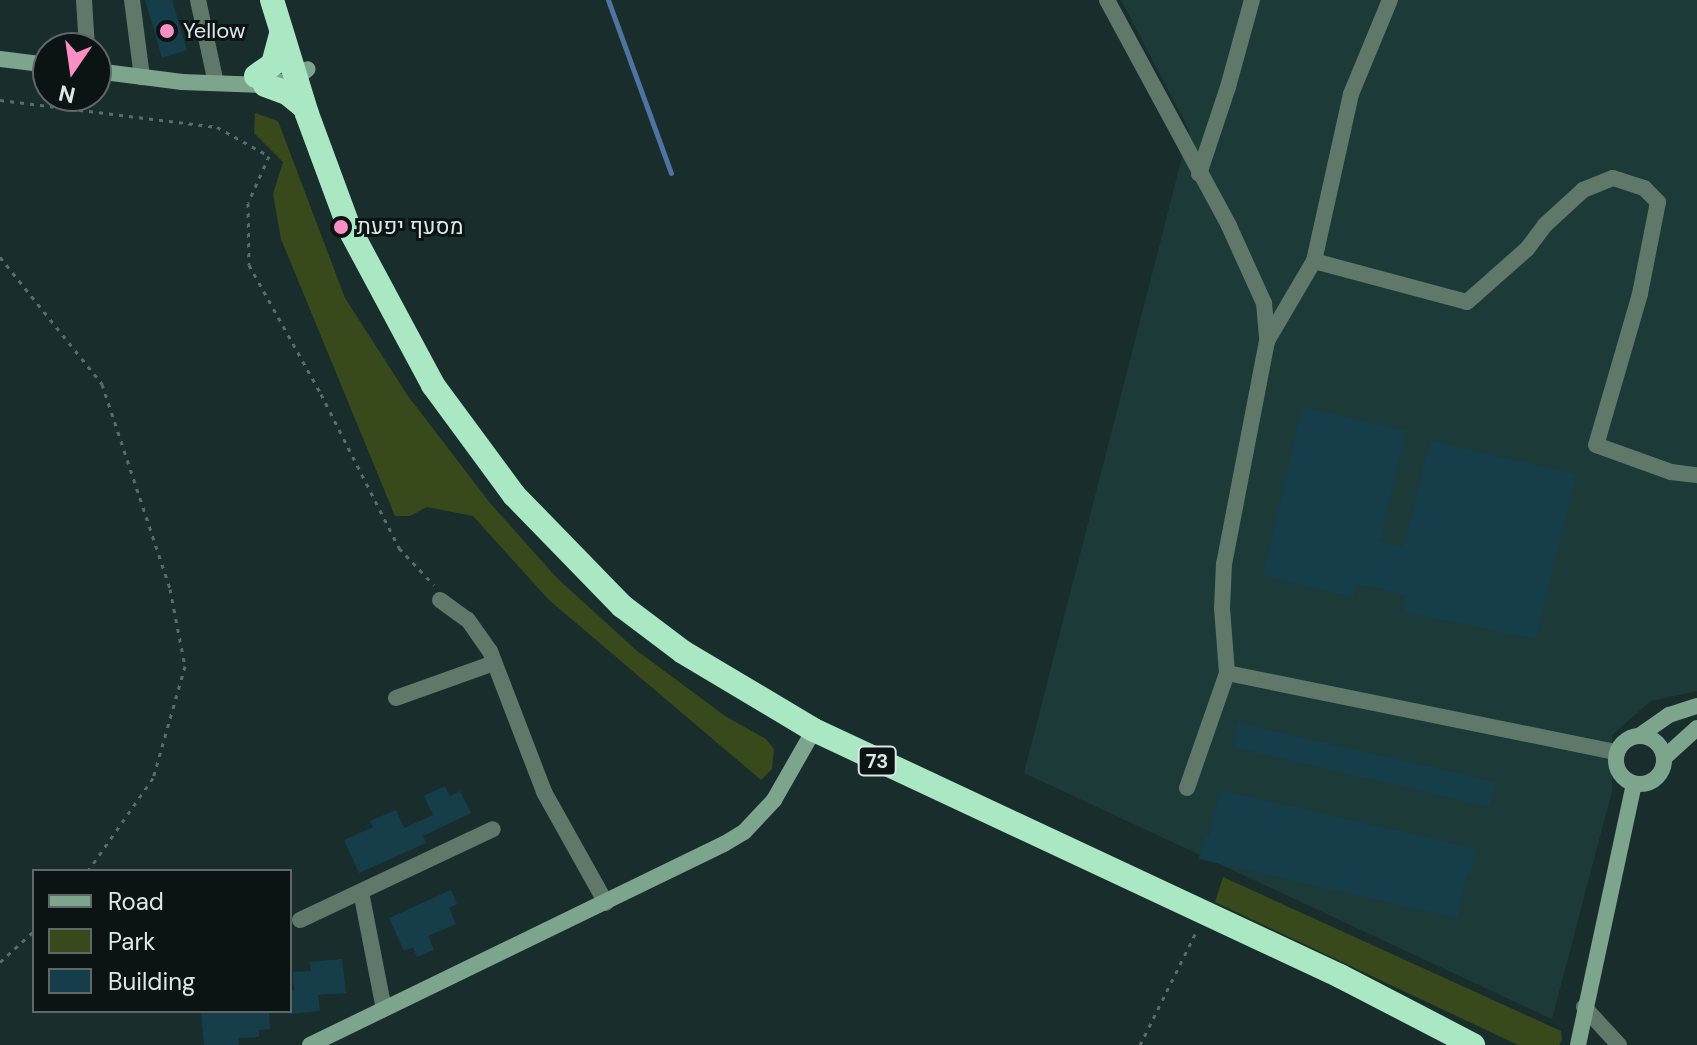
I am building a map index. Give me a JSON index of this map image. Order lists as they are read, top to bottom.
{
  "streets": {
    "highway": ["73"]
  },
  "places": ["Yellow", "מסעף יפעת"],
  "legend": ["Road", "Park", "Building"],
  "north": "bottom"
}
